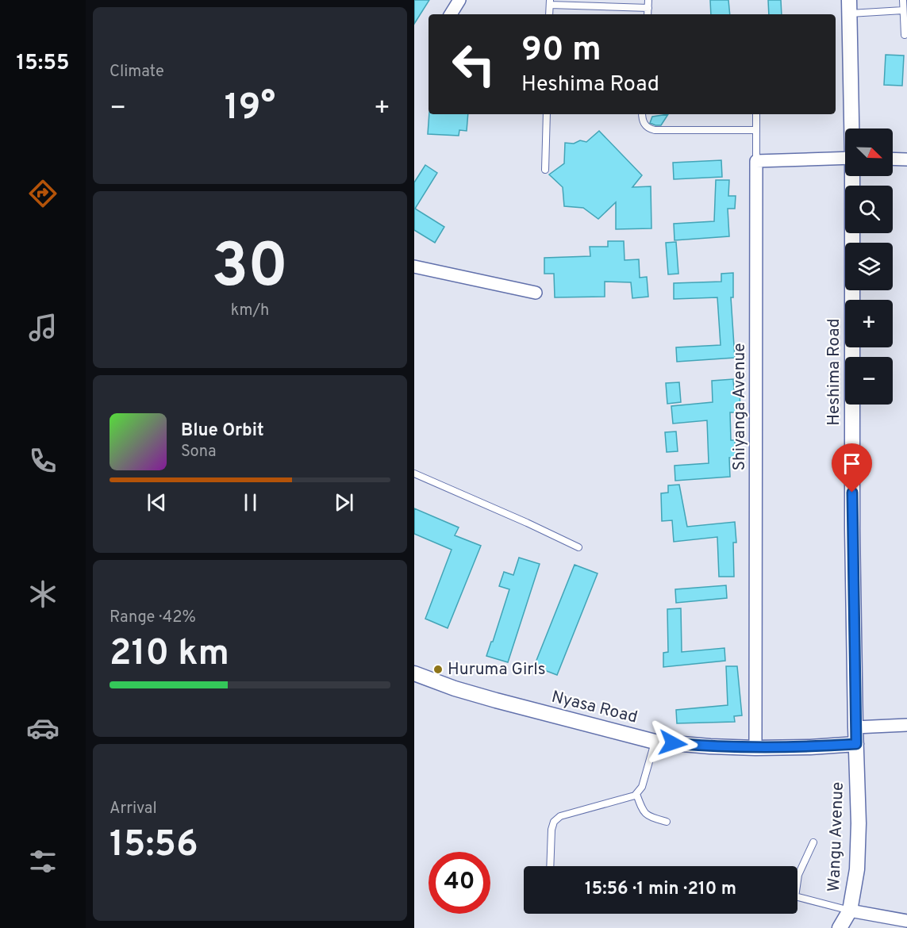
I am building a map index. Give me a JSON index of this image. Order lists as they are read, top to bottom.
{
  "streets": {
    "street": [
      "Heshima Road",
      "Shiyanga Avenue",
      "Nyasa Road",
      "Wangu Avenue"
    ]
  },
  "crossings": [
    ["Heshima Road", "Nyasa Road"],
    ["Heshima Road", "Wangu Avenue"],
    ["Shiyanga Avenue", "Nyasa Road"],
    ["Nyasa Road", "Wangu Avenue"]
  ],
  "places": ["Huruma Girls"],
  "north": "bottom right",
  "page": {
    "tabs": "15:55",
    "tile": [
      "Climate",
      ["30", "km/h"],
      ["Range · 42%", "210 km"],
      ["Arrival", "15:56"]
    ],
    "turn": ["90 m", "Heshima Road"],
    "heat": ["−", "19°", "+"],
    "map_buttons": ["+", "−"],
    "song": ["Blue Orbit", "Sona"],
    "limit": "40",
    "trip": "15:56 · 1 min · 210 m"
  }
}
